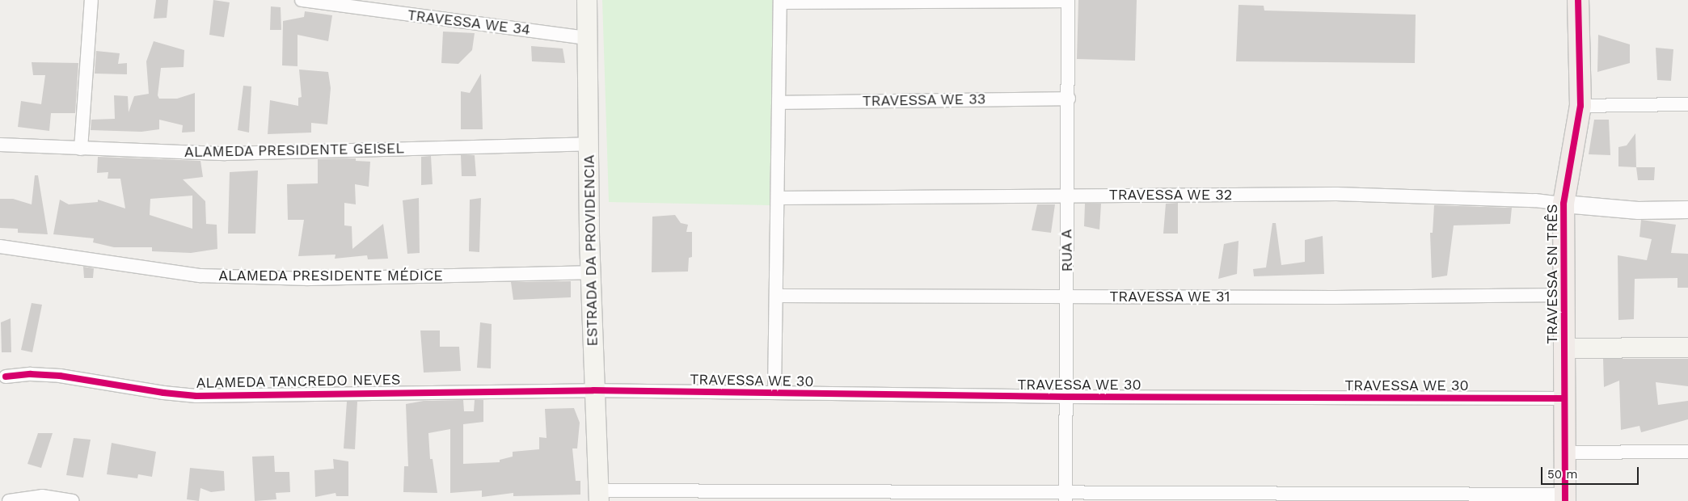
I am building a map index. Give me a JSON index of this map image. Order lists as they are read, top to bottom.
{
  "streets": {
    "main road": ["ESTRADA DA PROVIDENCIA", "TRAVESSA SN TRÊS"],
    "street": [
      "TRAVESSA WE 34",
      "TRAVESSA WE 33",
      "ALAMEDA PRESIDENTE GEISEL",
      "TRAVESSA WE 32",
      "RUA A",
      "ALAMEDA PRESIDENTE MÉDICE",
      "TRAVESSA WE 31",
      "TRAVESSA WE 30",
      "ALAMEDA TANCREDO NEVES"
    ]
  },
  "crossings": [
    ["TRAVESSA WE 34", "ESTRADA DA PROVIDENCIA"],
    ["TRAVESSA WE 33", "RUA A"],
    ["ALAMEDA PRESIDENTE GEISEL", "ESTRADA DA PROVIDENCIA"],
    ["TRAVESSA WE 32", "RUA A"],
    ["TRAVESSA WE 32", "TRAVESSA SN TRÊS"],
    ["ESTRADA DA PROVIDENCIA", "ALAMEDA PRESIDENTE MÉDICE"],
    ["ESTRADA DA PROVIDENCIA", "TRAVESSA WE 30"],
    ["ESTRADA DA PROVIDENCIA", "ALAMEDA TANCREDO NEVES"],
    ["RUA A", "TRAVESSA WE 31"],
    ["RUA A", "TRAVESSA WE 30"],
    ["TRAVESSA SN TRÊS", "TRAVESSA WE 31"],
    ["TRAVESSA SN TRÊS", "TRAVESSA WE 30"],
    ["TRAVESSA WE 30", "ALAMEDA TANCREDO NEVES"]
  ],
  "scale_bar": "50 m"
}
